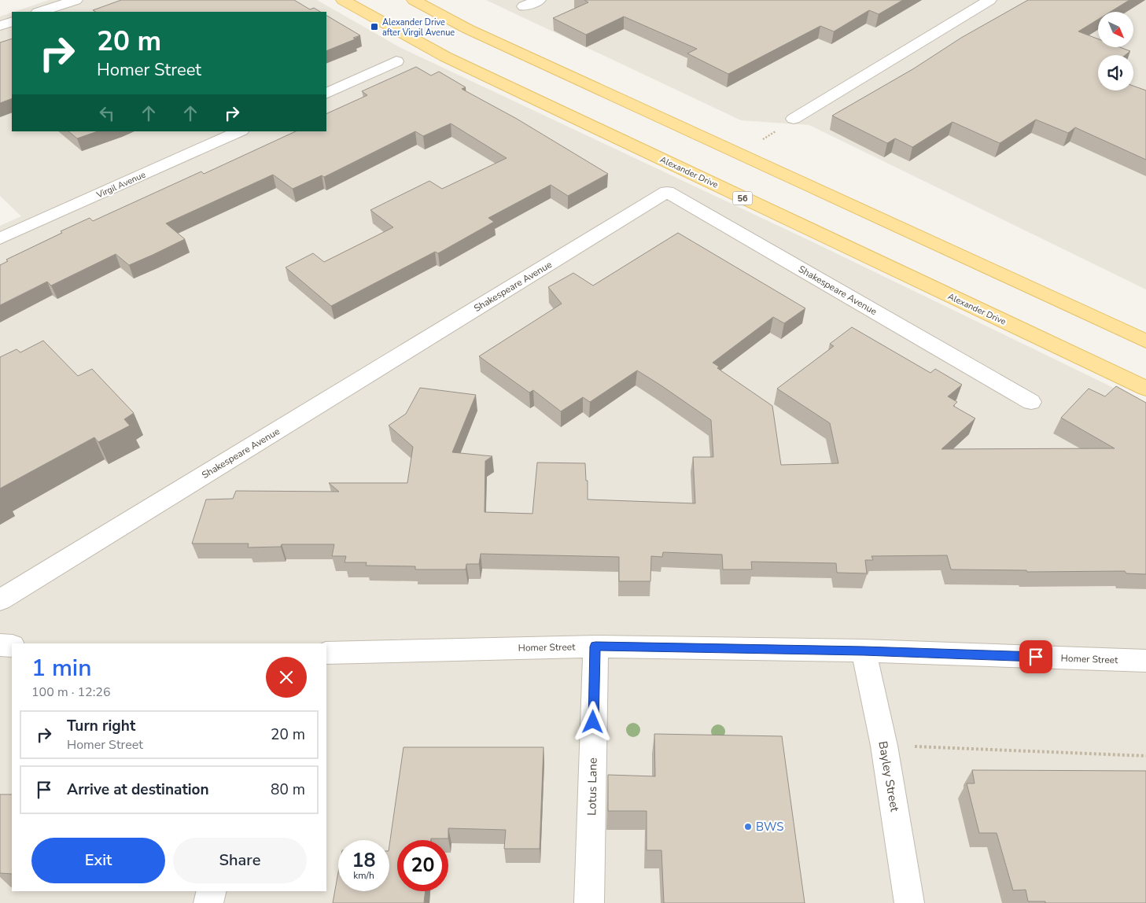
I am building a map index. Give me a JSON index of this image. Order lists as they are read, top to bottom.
{
  "streets": {
    "main road": ["Alexander Drive", "56"],
    "street": [
      "Virgil Avenue",
      "Shakespeare Avenue",
      "Homer Street",
      "Bayley Street",
      "Lotus Lane"
    ]
  },
  "crossings": [
    ["Homer Street", "Bayley Street"],
    ["Homer Street", "Lotus Lane"]
  ],
  "places": {
    "transit": ["Alexander Drive after Virgil Avenue"],
    "other": ["BWS"]
  },
  "north": "bottom right",
  "page": {
    "turn": ["20 m", "Homer Street"],
    "heading": ["1 min", "100 m · 12:26"],
    "list": [
      {
        "name": "Turn right",
        "note": "Homer Street",
        "value": "20 m"
      },
      {
        "name": "Arrive at destination",
        "value": "80 m"
      }
    ],
    "buttons": ["Exit", "Share"],
    "speed": "18 km/h",
    "limit": "20"
  }
}
